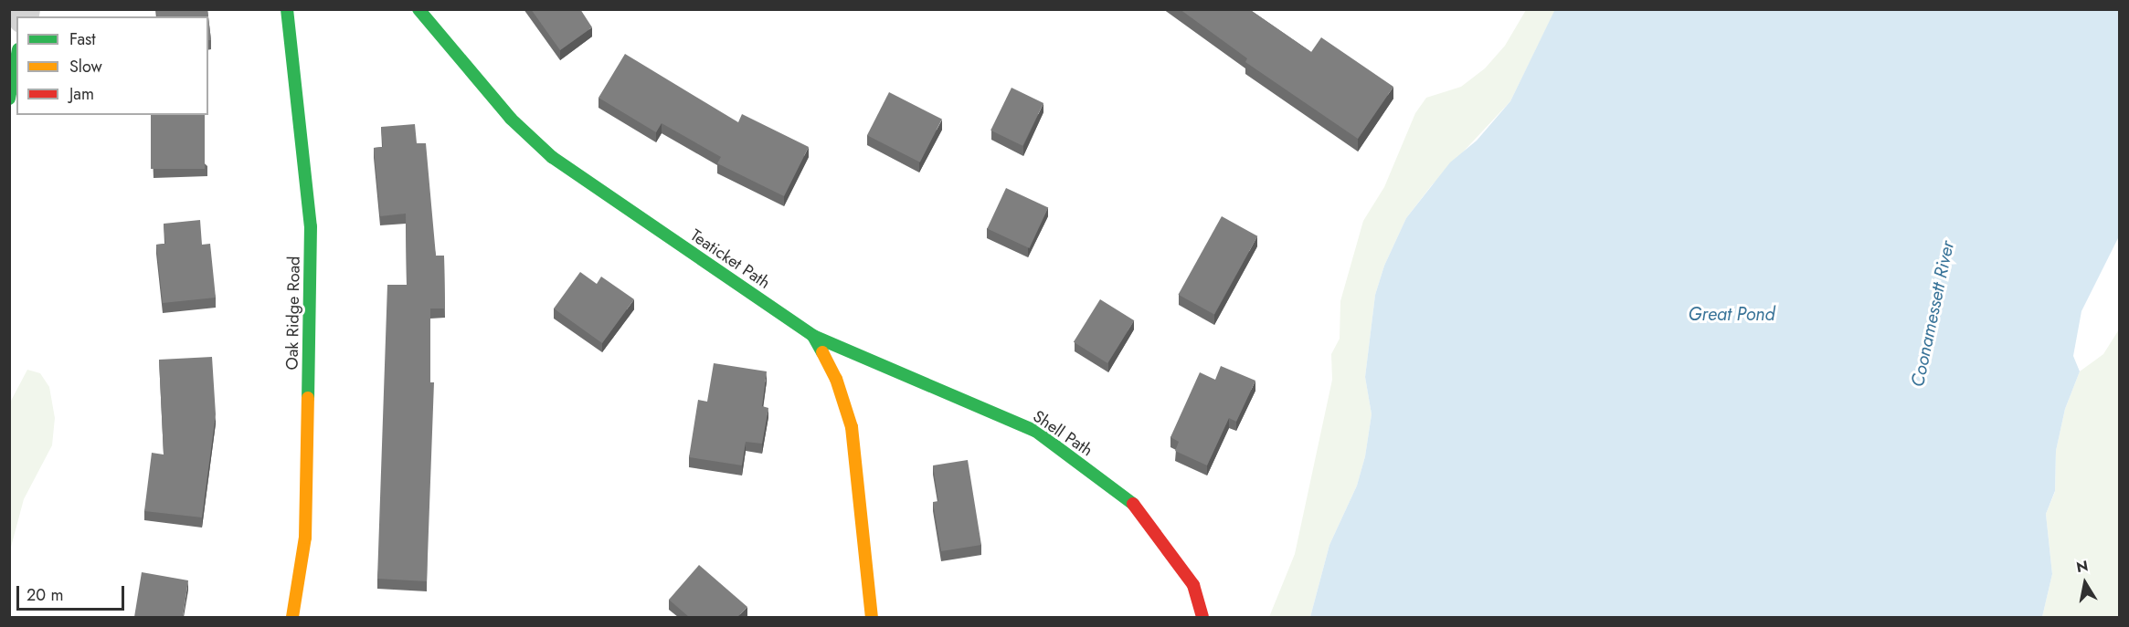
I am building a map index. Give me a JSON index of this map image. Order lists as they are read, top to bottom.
{
  "streets": {
    "street": ["Teaticket Path", "Oak Ridge Road", "Shell Path"]
  },
  "crossings": [
    ["Teaticket Path", "Shell Path"]
  ],
  "water": ["Great Pond", "Coonamessett River"],
  "legend": ["Fast", "Slow", "Jam"],
  "scale_bar": "20 m",
  "north": "top"
}
